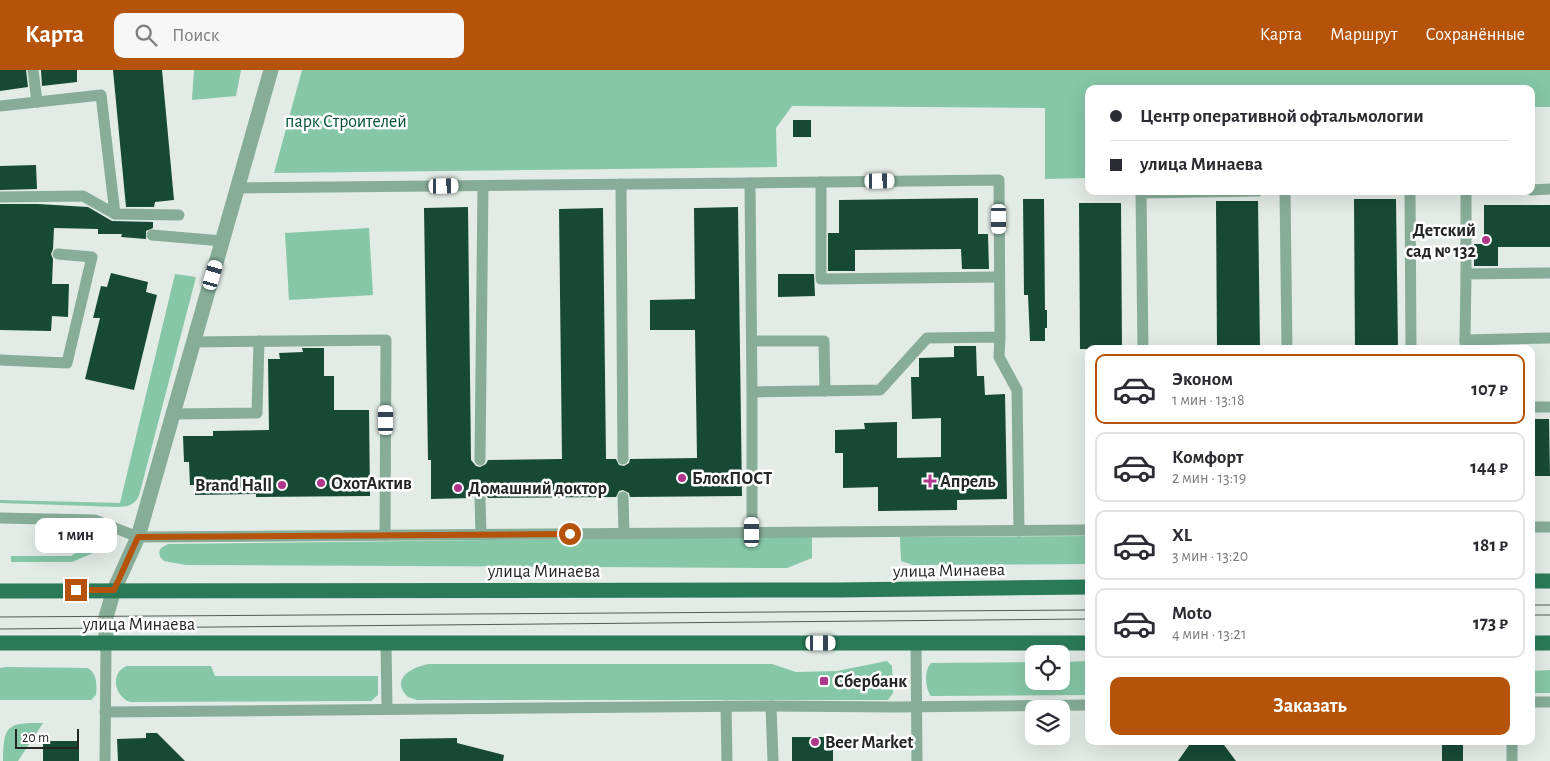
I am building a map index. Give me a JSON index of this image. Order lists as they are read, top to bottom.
{
  "streets": {
    "main road": ["улица Минаева"]
  },
  "parks": ["парк Строителей"],
  "places": {
    "other": [
      "Детский сад № 132",
      "БлокПОСТ",
      "ОхотАктив",
      "Brand Hall",
      "Домашний доктор",
      "Beer Market"
    ],
    "health": ["Апрель"],
    "transit": ["Сбербанк"]
  },
  "scale_bar": "20 m",
  "page": {
    "header": "Карта",
    "search": "Поиск",
    "nav": ["Карта", "Маршрут", "Сохранённые"],
    "banner": ["Центр оперативной офтальмологии", "улица Минаева"],
    "list": [
      {
        "name": "Эконом",
        "note": "1 мин · 13:18",
        "value": "107 ₽"
      },
      {
        "name": "Комфорт",
        "note": "2 мин · 13:19",
        "value": "144 ₽"
      },
      {
        "name": "XL",
        "note": "3 мин · 13:20",
        "value": "181 ₽"
      },
      {
        "name": "Moto",
        "note": "4 мин · 13:21",
        "value": "173 ₽"
      }
    ],
    "bubble": "1 мин",
    "buttons": "Заказать",
    "scale": "20 m"
  }
}
